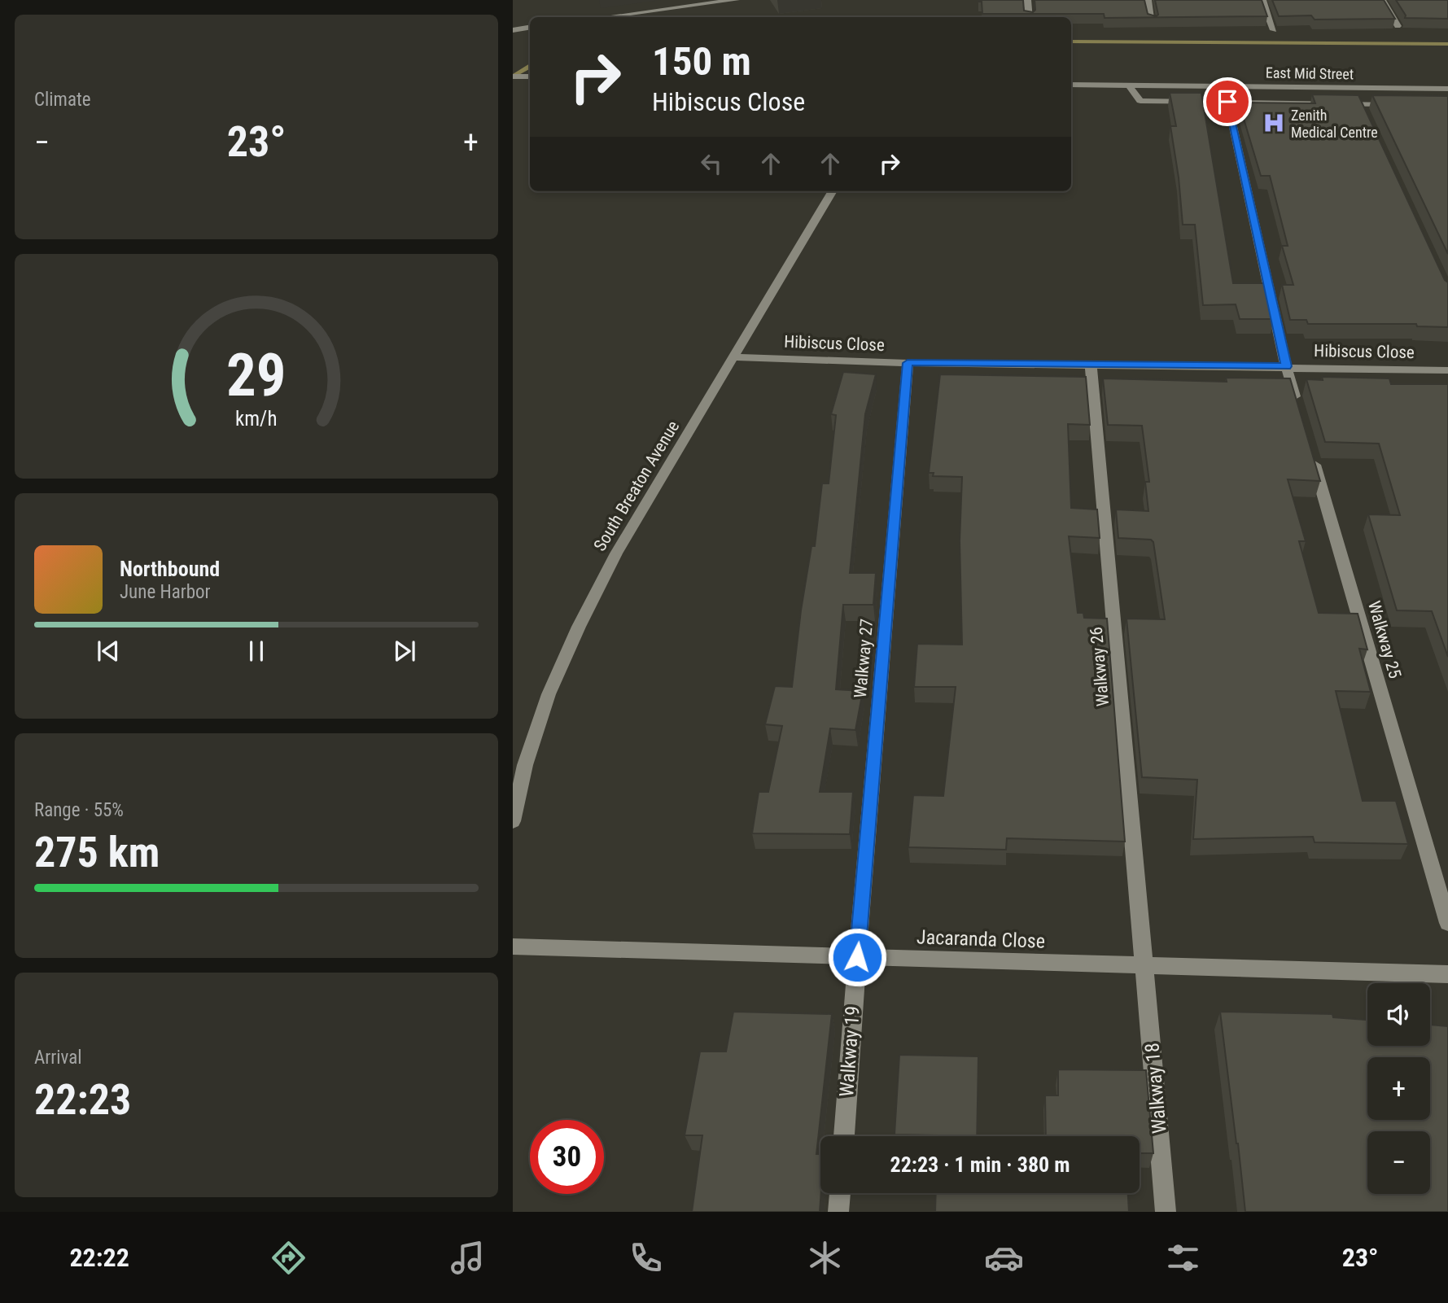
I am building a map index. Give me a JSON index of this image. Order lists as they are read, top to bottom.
{
  "streets": {
    "street": [
      "East Mid Street",
      "Hibiscus Close",
      "South Breaton Avenue",
      "Walkway 25",
      "Walkway 27",
      "Walkway 26",
      "Jacaranda Close",
      "Walkway 19",
      "Walkway 18"
    ]
  },
  "crossings": [
    ["Hibiscus Close", "South Breaton Avenue"],
    ["Hibiscus Close", "Walkway 27"],
    ["Hibiscus Close", "Walkway 26"],
    ["Walkway 27", "Jacaranda Close"],
    ["Walkway 27", "Walkway 19"],
    ["Walkway 26", "Jacaranda Close"],
    ["Walkway 26", "Walkway 18"],
    ["Jacaranda Close", "Walkway 19"],
    ["Jacaranda Close", "Walkway 18"]
  ],
  "places": {
    "hospital": ["Zenith Medical Centre"]
  },
  "page": {
    "tile": [
      "Climate",
      ["Range · 55%", "275 km"],
      ["Arrival", "22:23"]
    ],
    "turn": ["150 m", "Hibiscus Close"],
    "heat": ["−", "23°", "+"],
    "song": ["Northbound", "June Harbor"],
    "map_buttons": ["+", "−"],
    "limit": "30",
    "trip": "22:23 · 1 min · 380 m",
    "tabs": ["22:22", "23°"],
    "gauge": ["29", "km/h"]
  }
}
